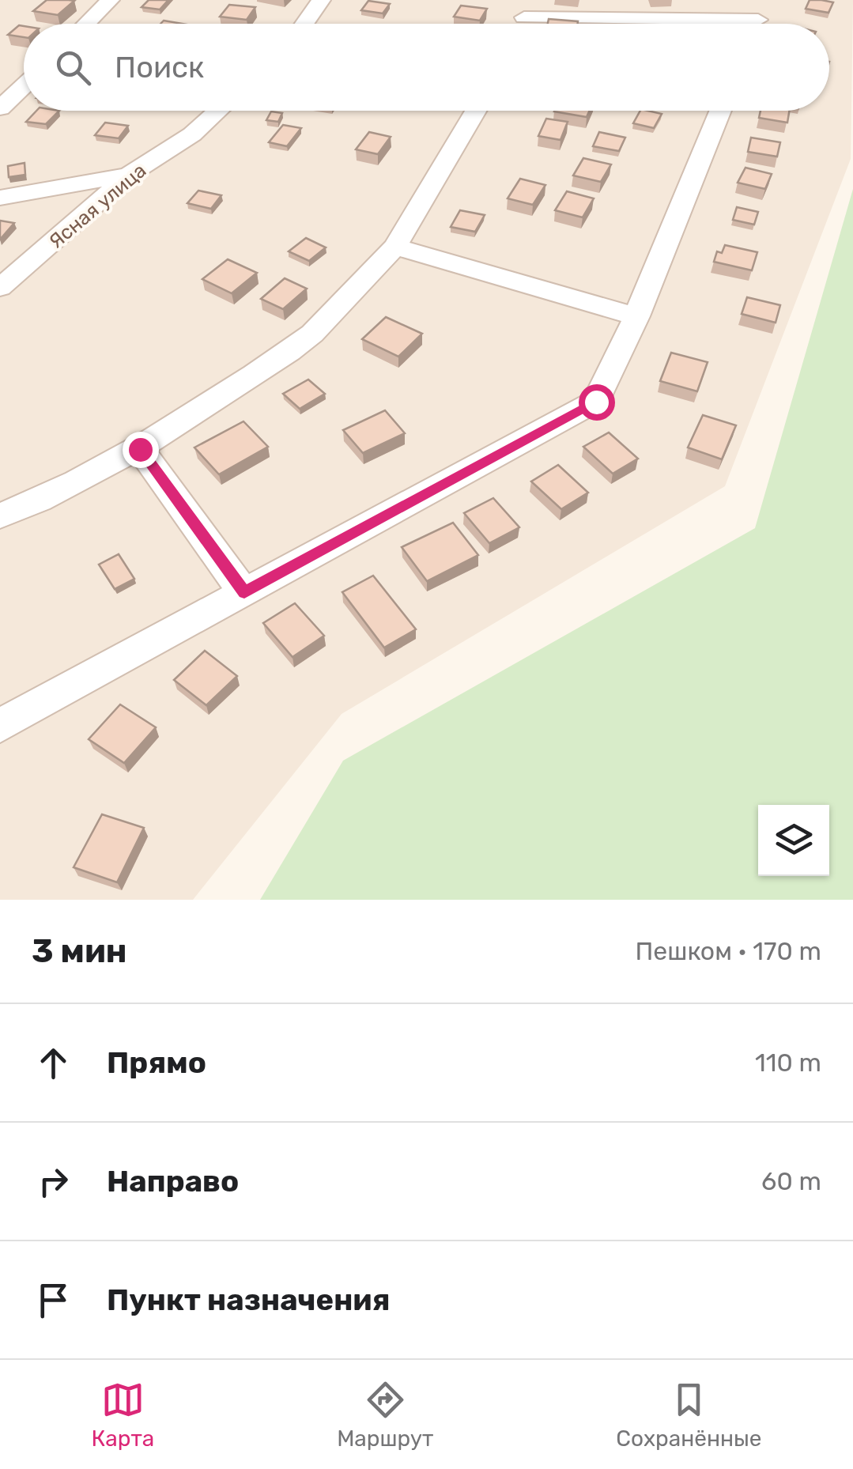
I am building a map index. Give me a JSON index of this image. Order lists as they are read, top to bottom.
{
  "streets": {
    "street": ["Ясная улица"]
  },
  "page": {
    "search": "Поиск",
    "heading": ["3 мин", "Пешком · 170 m"],
    "list": [
      ["Прямо", "110 m"],
      ["Направо", "60 m"],
      "Пункт назначения"
    ],
    "nav": ["Карта", "Маршрут", "Сохранённые"]
  }
}
